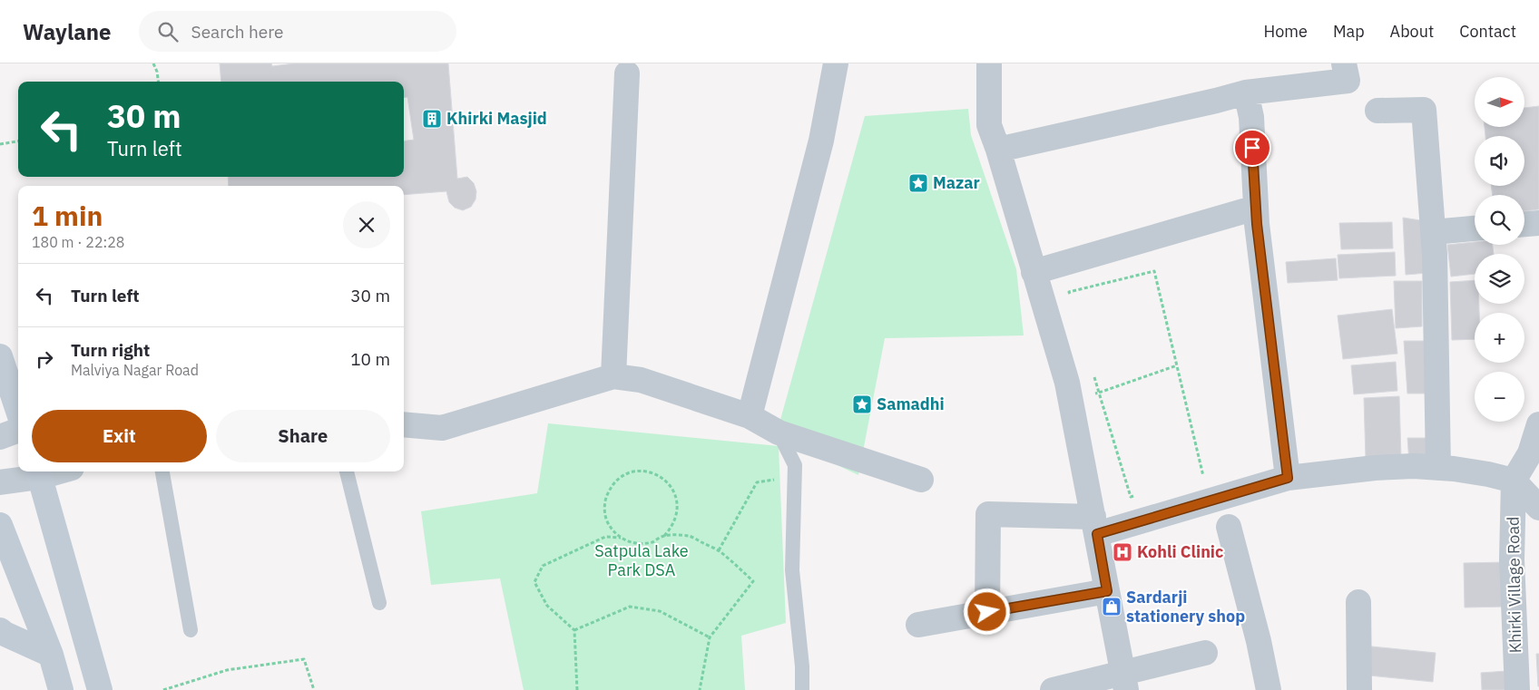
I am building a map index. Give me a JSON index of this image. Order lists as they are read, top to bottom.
{
  "streets": {
    "street": ["Khirki Village Road"]
  },
  "parks": ["Satpula Lake Park DSA"],
  "places": {
    "building": ["Khirki Masjid"],
    "place": ["Mazar", "Samadhi"],
    "hospital": ["Kohli Clinic"],
    "shop": ["Sardarji stationery shop"]
  },
  "north": "right",
  "page": {
    "header": "Waylane",
    "search": "Search here",
    "nav": [
      "Home",
      "Map",
      "About",
      "Contact"
    ],
    "map_buttons": ["+", "−"],
    "turn": ["30 m", "Turn left"],
    "heading": ["1 min", "180 m · 22:28"],
    "list": [
      {
        "name": "Turn left",
        "value": "30 m"
      },
      {
        "name": "Turn right",
        "note": "Malviya Nagar Road",
        "value": "10 m"
      }
    ],
    "buttons": ["Exit", "Share"]
  }
}
